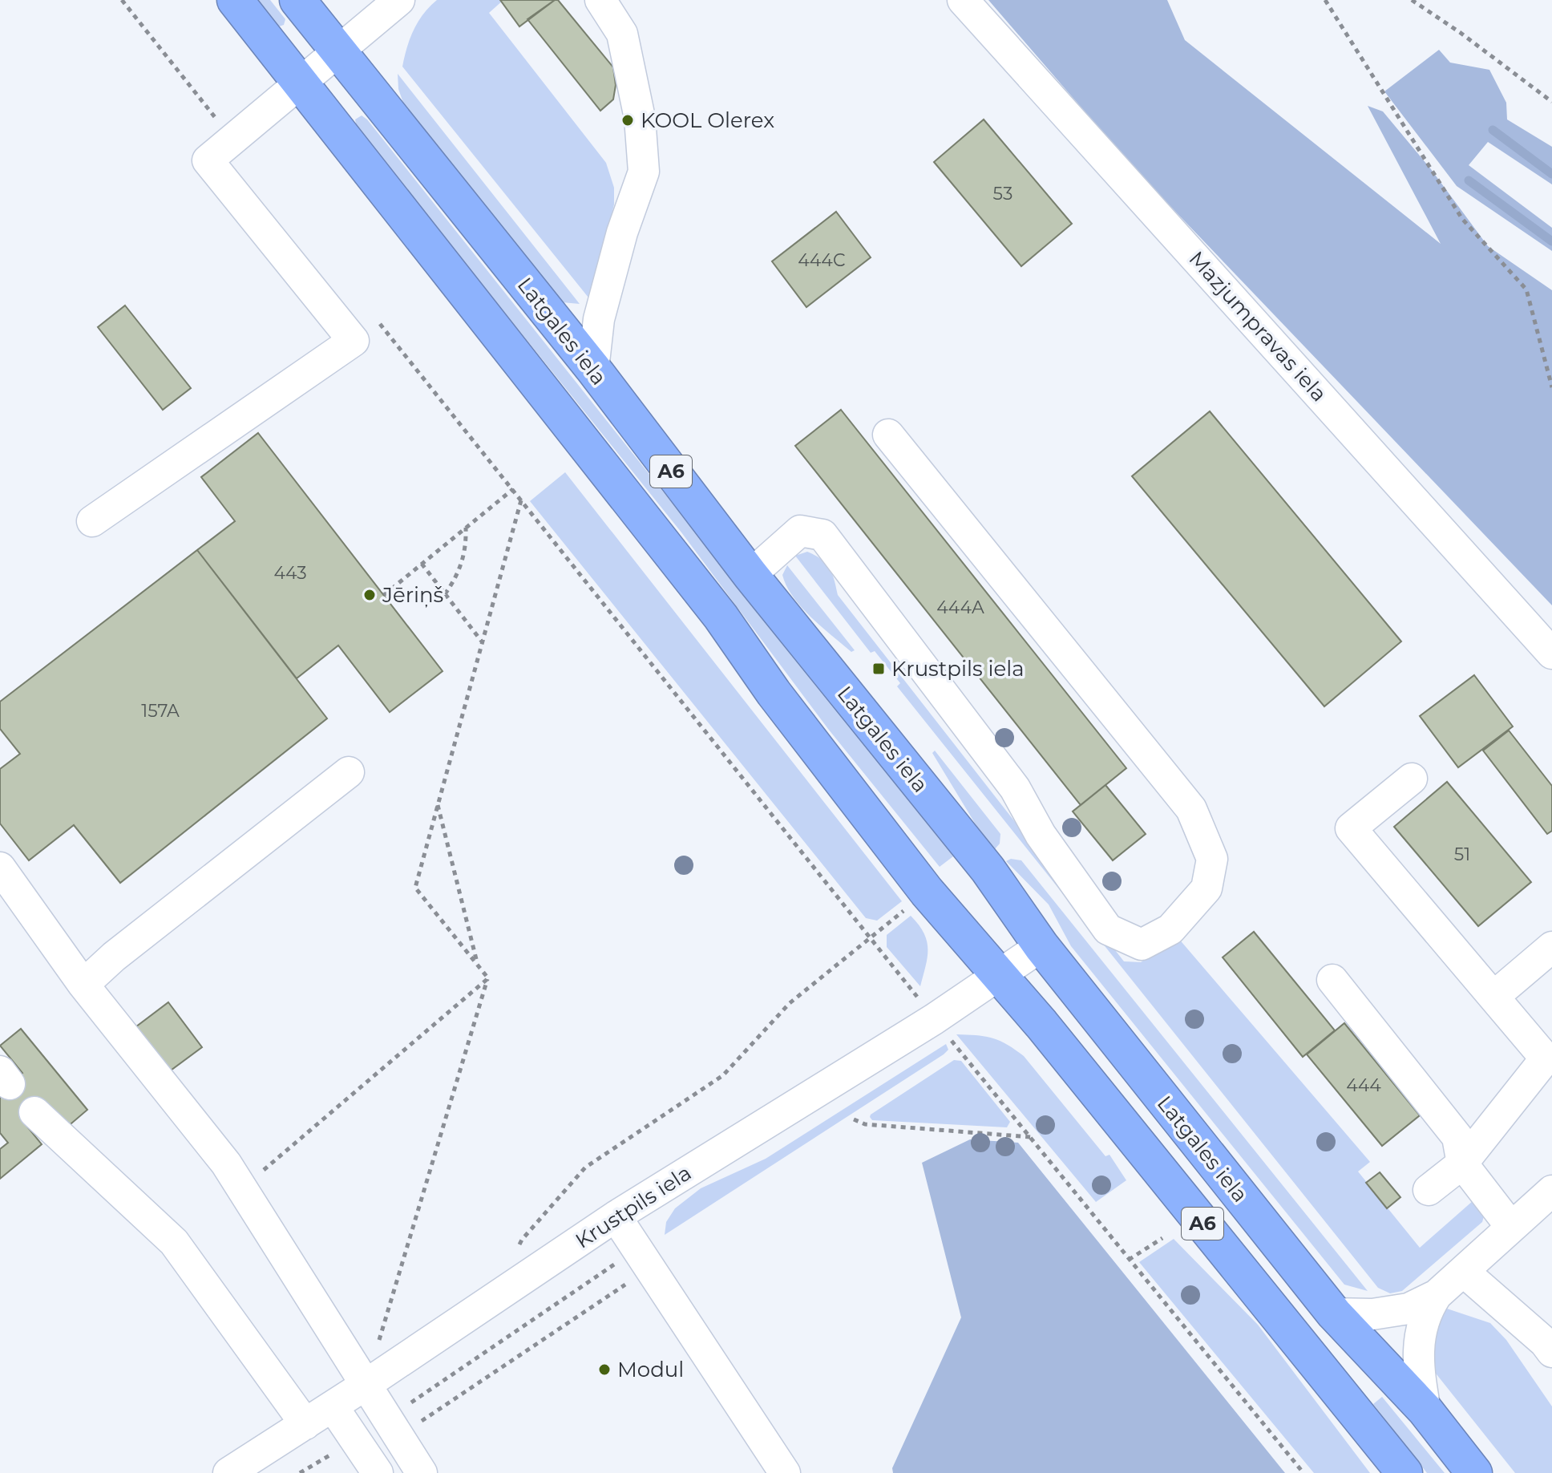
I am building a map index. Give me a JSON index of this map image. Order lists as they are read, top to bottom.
{
  "streets": {
    "highway": ["Latgales iela", "A6"],
    "street": ["Mazjumpravas iela", "Krustpils iela"]
  },
  "crossings": [
    ["Latgales iela", "Krustpils iela"],
    ["A6", "Krustpils iela"]
  ],
  "places": {
    "other": ["KOOL Olerex", "Jēriņš", "Modul"],
    "transit": ["Krustpils iela"]
  },
  "house_numbers": [
    "53",
    "444C",
    "443",
    "444A",
    "157A",
    "51",
    "444"
  ]
}
